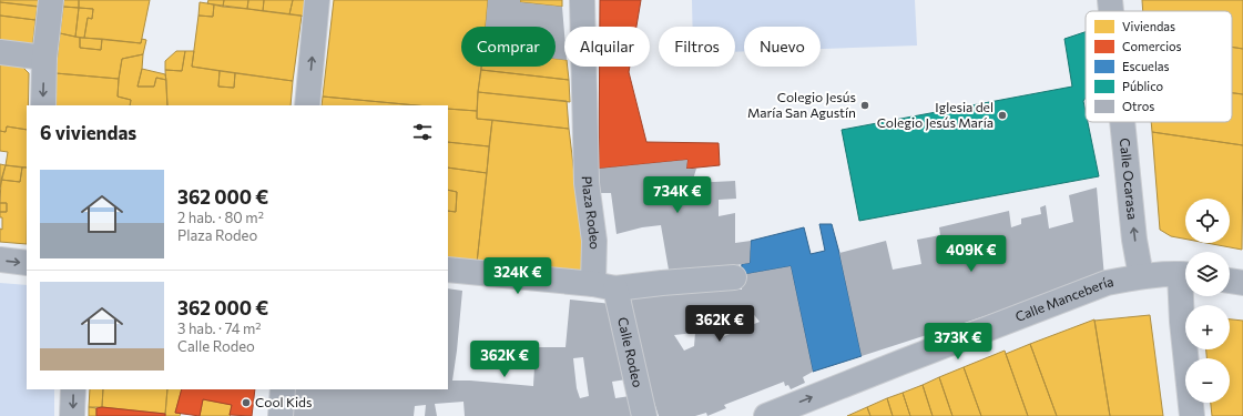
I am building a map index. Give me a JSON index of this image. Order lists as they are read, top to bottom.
{
  "streets": {
    "street": [
      "Calle Ocarasa",
      "Plaza Rodeo",
      "Calle Mancebería",
      "Calle Rodeo"
    ]
  },
  "crossings": [
    ["Calle Ocarasa", "Calle Mancebería"],
    ["Plaza Rodeo", "Calle Rodeo"]
  ],
  "one_way": ["Calle Ocarasa", "Calle Mancebería"],
  "places": ["Colegio Jesús María San Agustín", "Iglesia del Colegio Jesús María", "Cool Kids"],
  "legend": [
    "Viviendas",
    "Comercios",
    "Escuelas",
    "Público",
    "Otros"
  ],
  "page": {
    "chip": [
      "Comprar",
      "Alquilar",
      "Filtros",
      "Nuevo"
    ],
    "heading": "6 viviendas",
    "list": [
      {
        "name": "362 000 €",
        "note": "2 hab. · 80 m² · Plaza Rodeo"
      },
      {
        "name": "362 000 €",
        "note": "3 hab. · 74 m² · Calle Rodeo"
      }
    ],
    "price": [
      "734K €",
      "409K €",
      "324K €",
      "362K €",
      "373K €",
      "362K €"
    ],
    "map_buttons": ["+", "−"]
  }
}
